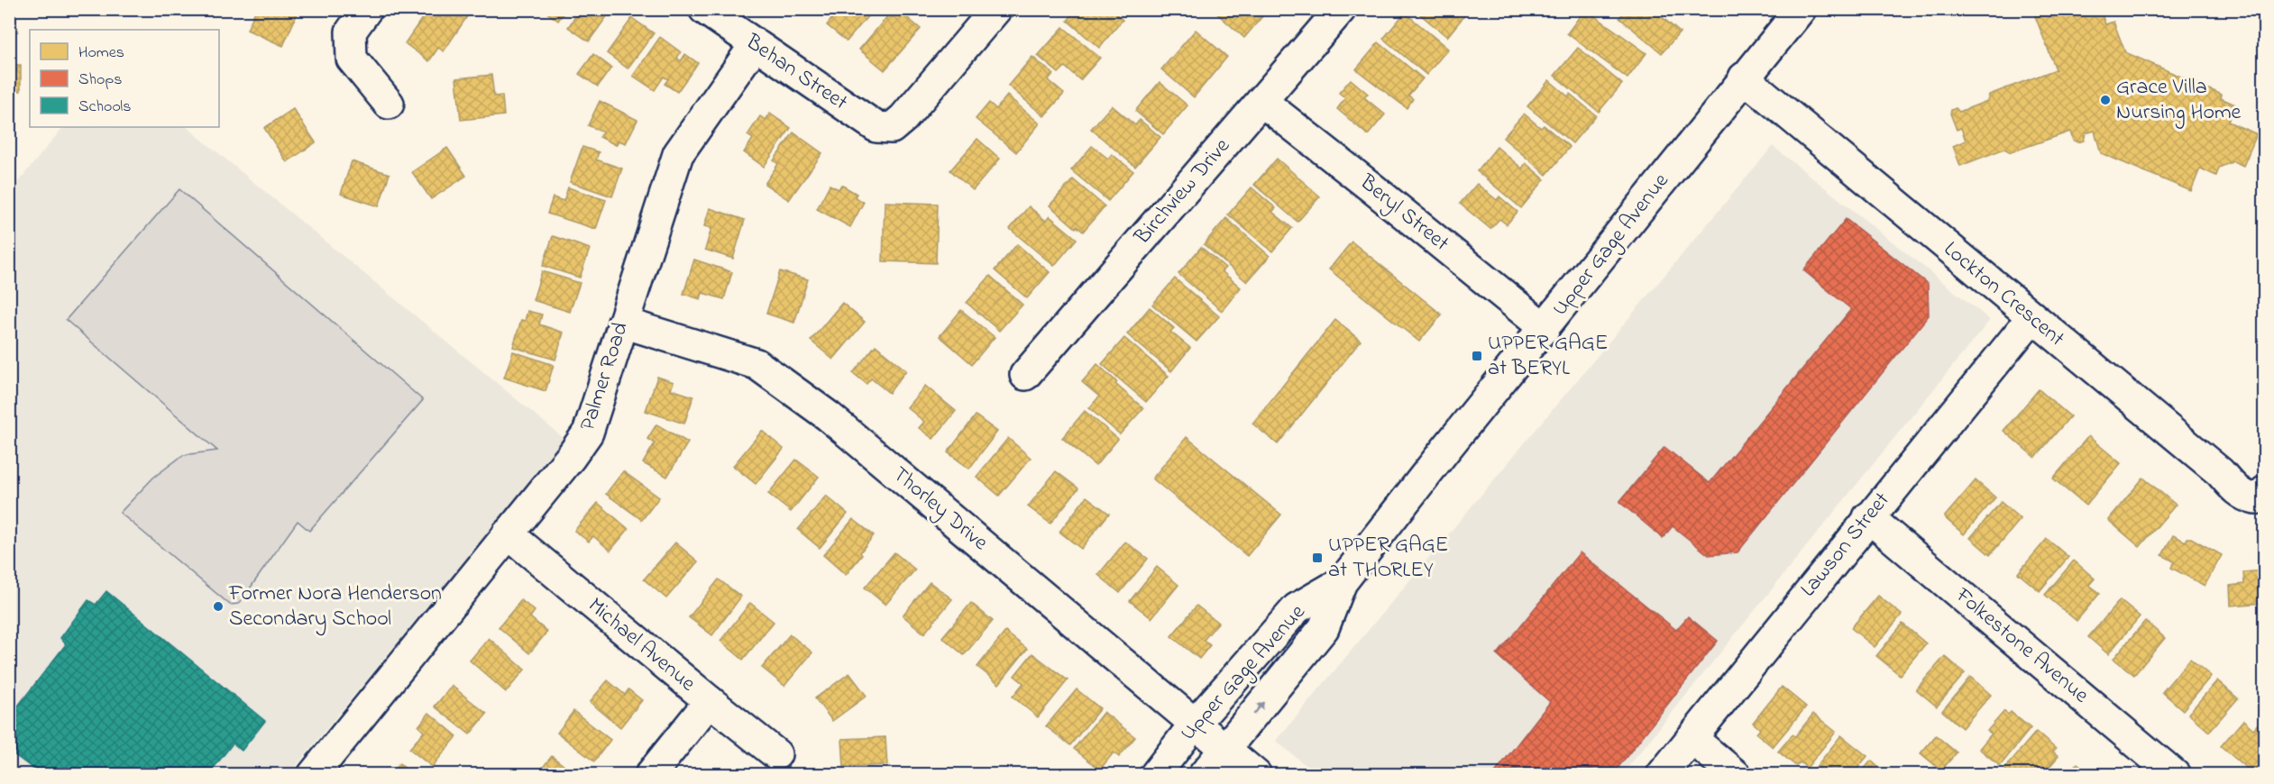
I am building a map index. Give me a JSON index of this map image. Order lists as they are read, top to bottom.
{
  "streets": {
    "street": [
      "Behan Street",
      "Birchview Drive",
      "Beryl Street",
      "Upper Gage Avenue",
      "Lockton Crescent",
      "Palmer Road",
      "Thorley Drive",
      "Lawson Street",
      "Michael Avenue",
      "Folkestone Avenue"
    ]
  },
  "crossings": [
    ["Behan Street", "Palmer Road"],
    ["Birchview Drive", "Beryl Street"],
    ["Beryl Street", "Upper Gage Avenue"],
    ["Upper Gage Avenue", "Lockton Crescent"],
    ["Upper Gage Avenue", "Thorley Drive"],
    ["Lockton Crescent", "Lawson Street"],
    ["Palmer Road", "Thorley Drive"],
    ["Palmer Road", "Michael Avenue"],
    ["Lawson Street", "Folkestone Avenue"]
  ],
  "places": {
    "other": ["Grace Villa Nursing Home", "Former Nora Henderson Secondary School"],
    "transit": ["UPPER GAGE at BERYL", "UPPER GAGE at THORLEY"]
  },
  "legend": ["Homes", "Shops", "Schools"]
}
